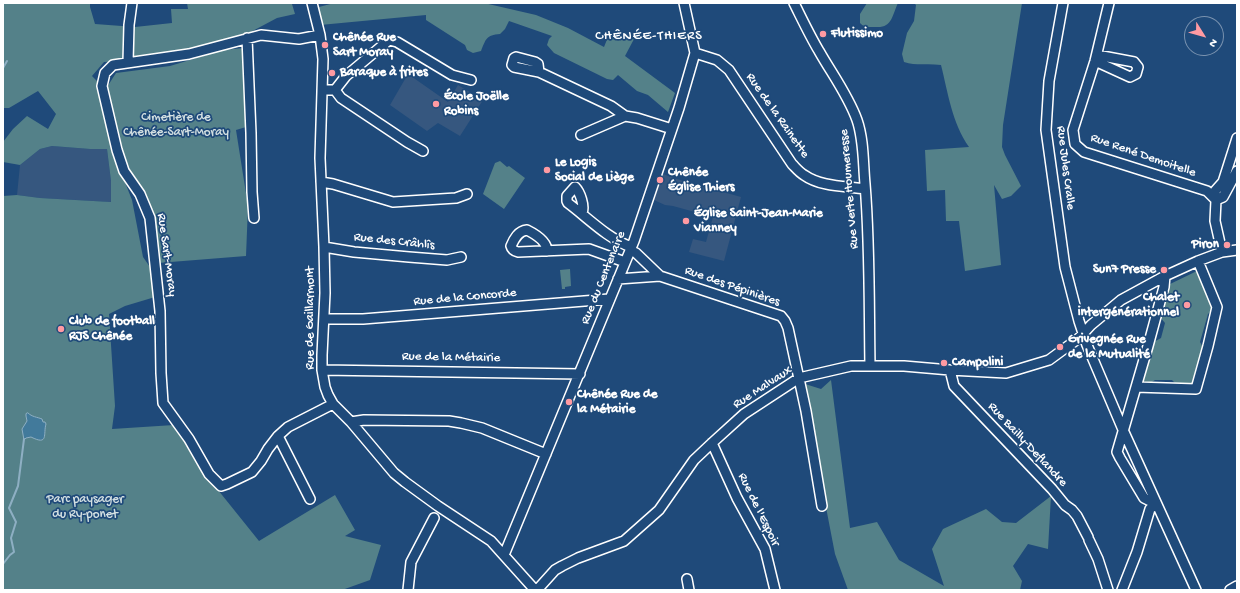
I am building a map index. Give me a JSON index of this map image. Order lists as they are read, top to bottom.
{
  "streets": {
    "street": [
      "Rue de la Rainette",
      "Rue René Demoitelle",
      "Rue Jules Cralle",
      "Rue Verte Houmeresse",
      "Rue des Crâhlîs",
      "Rue Sart-Moray",
      "Rue du Centenaire",
      "Rue des Pépinières",
      "Rue de la Concorde",
      "Rue de Gaillarmont",
      "Rue de la Métairie",
      "Rue Malvaux",
      "Rue Bailly-Deflandre",
      "Rue de l'Espoir"
    ]
  },
  "crossings": [
    ["Rue de la Rainette", "Rue Verte Houmeresse"],
    ["Rue de la Rainette", "Rue du Centenaire"],
    ["Rue Jules Cralle", "Rue Malvaux"],
    ["Rue Verte Houmeresse", "Rue Malvaux"],
    ["Rue des Crâhlîs", "Rue de Gaillarmont"],
    ["Rue Sart-Moray", "Rue de Gaillarmont"],
    ["Rue du Centenaire", "Rue des Pépinières"],
    ["Rue du Centenaire", "Rue de la Concorde"],
    ["Rue du Centenaire", "Rue de Gaillarmont"],
    ["Rue du Centenaire", "Rue de la Métairie"],
    ["Rue des Pépinières", "Rue Malvaux"],
    ["Rue de la Concorde", "Rue de Gaillarmont"],
    ["Rue de Gaillarmont", "Rue de la Métairie"],
    ["Rue de Gaillarmont", "Rue Malvaux"],
    ["Rue Malvaux", "Rue Bailly-Deflandre"],
    ["Rue Malvaux", "Rue de l'Espoir"]
  ],
  "districts": ["CHÊNÉE-THIERS"],
  "parks": ["Cimetière de Chênée-Sart-Moray", "Parc paysager du Ry-ponet"],
  "places": [
    "Flutissimo",
    "Chênée Rue Sart Moray",
    "Baraque à frites",
    "École Joëlle Robins",
    "Le Logis Social de Liège",
    "Chênée Église Thiers",
    "Église Saint-Jean-Marie Vianney",
    "Piron",
    "Sun7 Presse",
    "Chalet intergénérationnel",
    "Club de football RJS Chênée",
    "Grivegnée Rue de la Mutualité",
    "Campolini",
    "Chênée Rue de la Métairie"
  ],
  "north": "bottom right"
}
